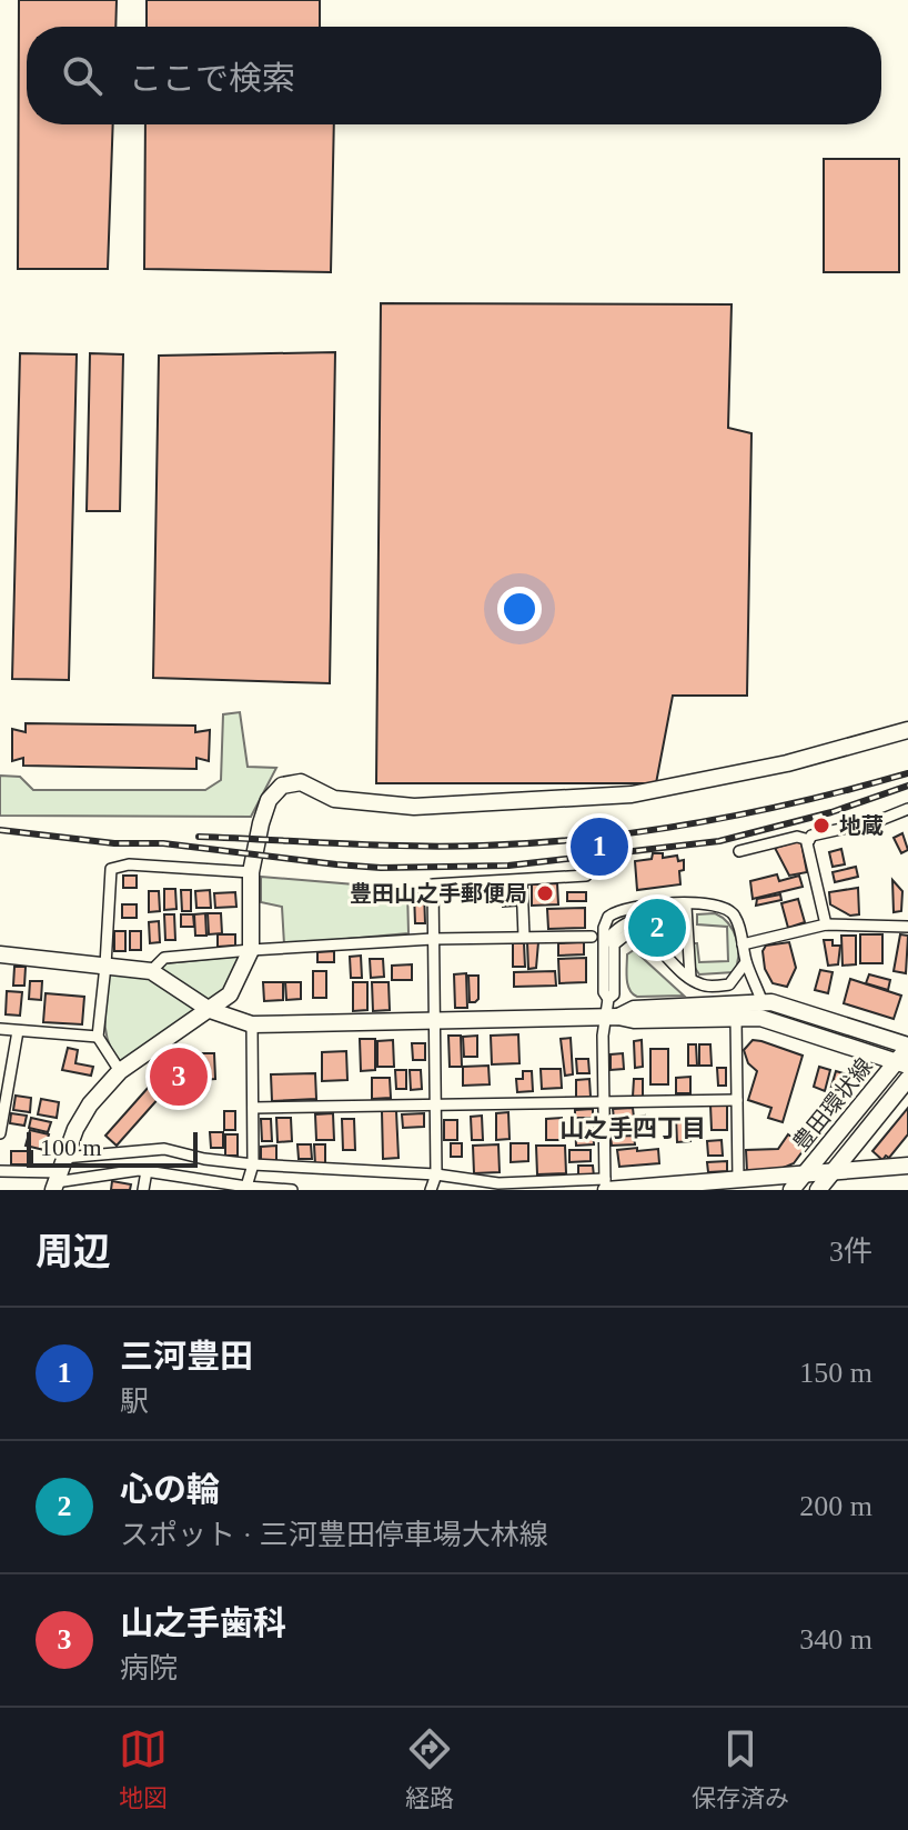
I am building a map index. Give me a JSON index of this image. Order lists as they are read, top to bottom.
{
  "streets": {
    "street": ["豊田環状線"]
  },
  "districts": ["山之手四丁目"],
  "places": ["地蔵", "豊田山之手郵便局"],
  "scale_bar": "100 m",
  "page": {
    "search": "ここで検索",
    "pins": ["1", "2", "3"],
    "scale": "100 m",
    "heading": ["周辺", "3件"],
    "list": [
      {
        "mark": "1",
        "name": "三河豊田",
        "note": "駅",
        "value": "150 m"
      },
      {
        "mark": "2",
        "name": "心の輪",
        "note": "スポット · 三河豊田停車場大林線",
        "value": "200 m"
      },
      {
        "mark": "3",
        "name": "山之手歯科",
        "note": "病院",
        "value": "340 m"
      }
    ],
    "nav": ["地図", "経路", "保存済み"]
  }
}
